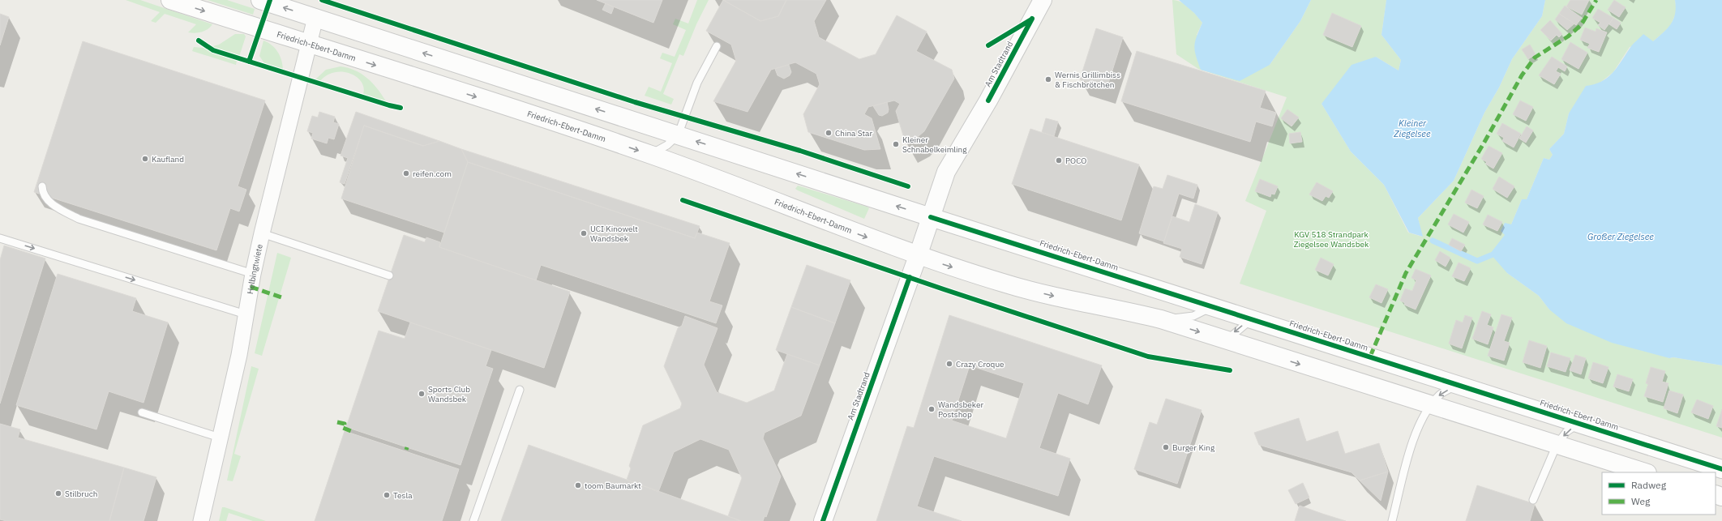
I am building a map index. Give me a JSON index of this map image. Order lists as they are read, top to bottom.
{
  "streets": {
    "main road": ["Friedrich-Ebert-Damm", "Am Stadtrand"],
    "street": ["Helbingtwiete"]
  },
  "crossings": [
    ["Friedrich-Ebert-Damm", "Am Stadtrand"],
    ["Friedrich-Ebert-Damm", "Helbingtwiete"]
  ],
  "water": ["Kleiner Ziegelsee", "Großer Ziegelsee"],
  "parks": ["KGV 518 Strandpark Ziegelsee Wandsbek"],
  "places": [
    "Wernis Grillimbiss & Fischbrötchen",
    "China Star",
    "Kleiner Schnabelkeimling",
    "Kaufland",
    "POCO",
    "reifen.com",
    "UCI Kinowelt Wandsbek",
    "Crazy Croque",
    "Sports Club Wandsbek",
    "Wandsbeker Postshop",
    "Burger King",
    "toom Baumarkt",
    "Stilbruch",
    "Tesla"
  ],
  "legend": ["Radweg", "Weg"]
}
